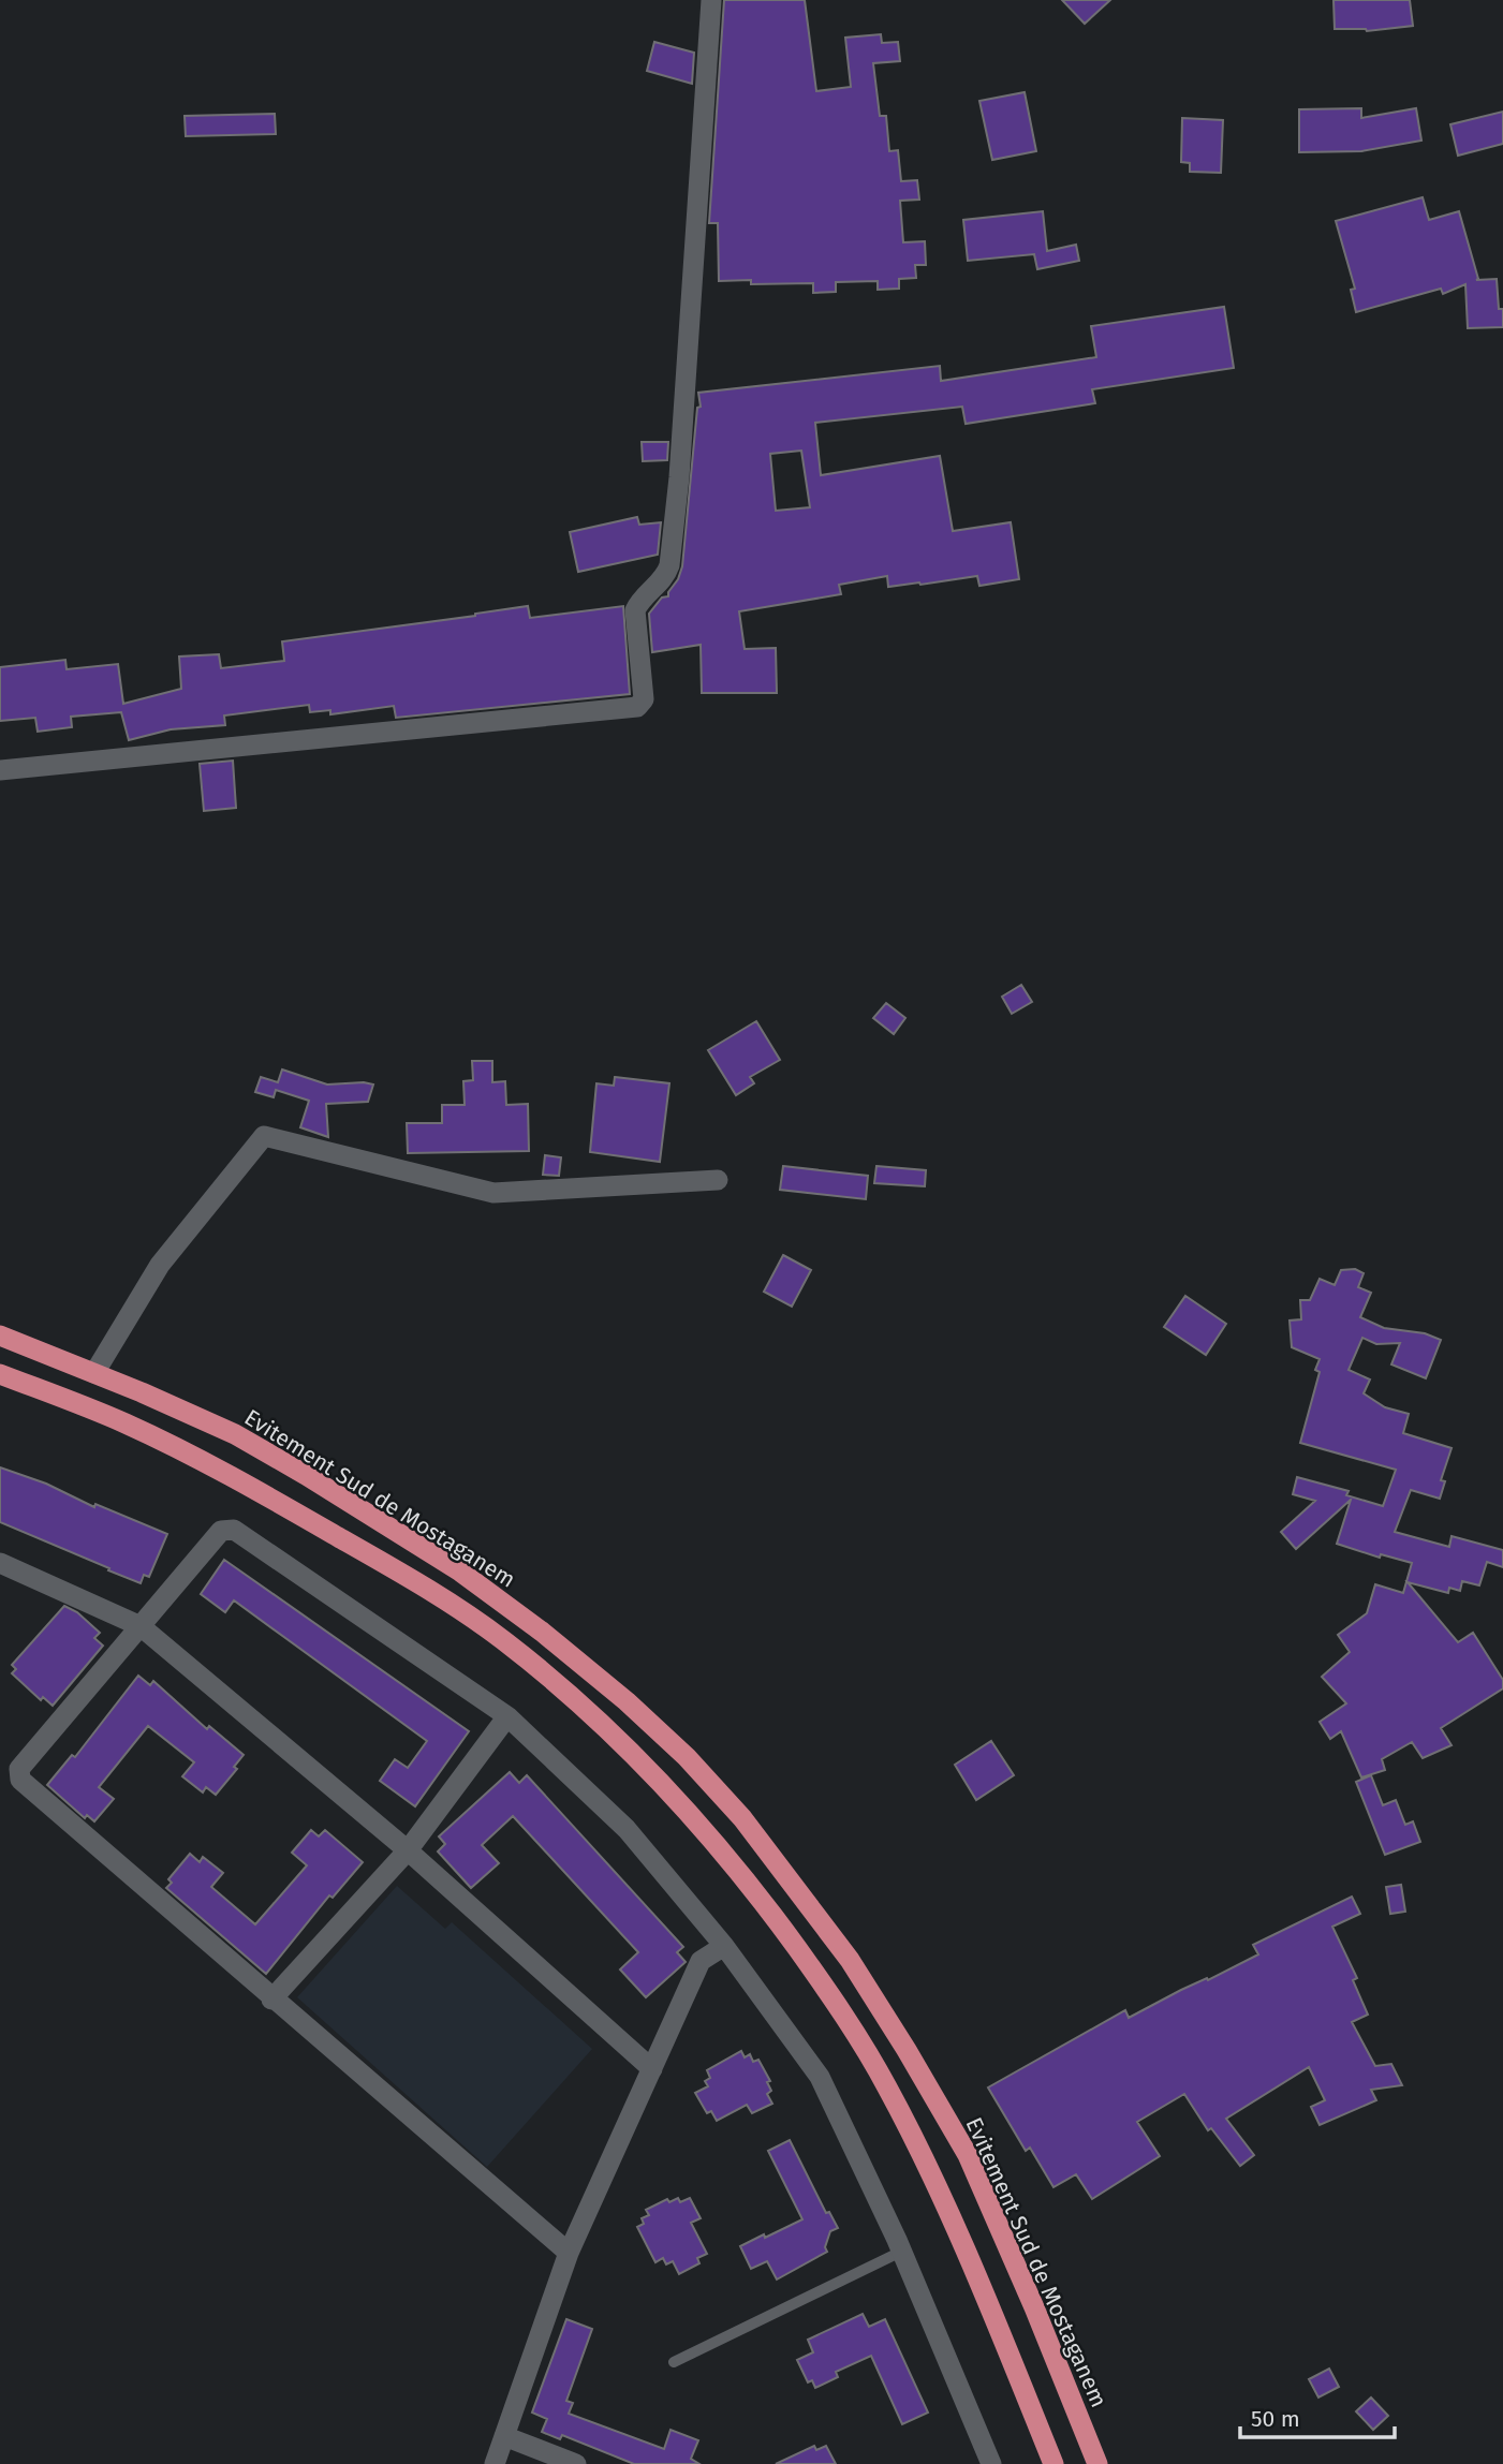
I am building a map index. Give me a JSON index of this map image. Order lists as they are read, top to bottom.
{
  "streets": {
    "highway": ["Evitement Sud de Mostaganem"]
  },
  "scale_bar": "50 m"
}
